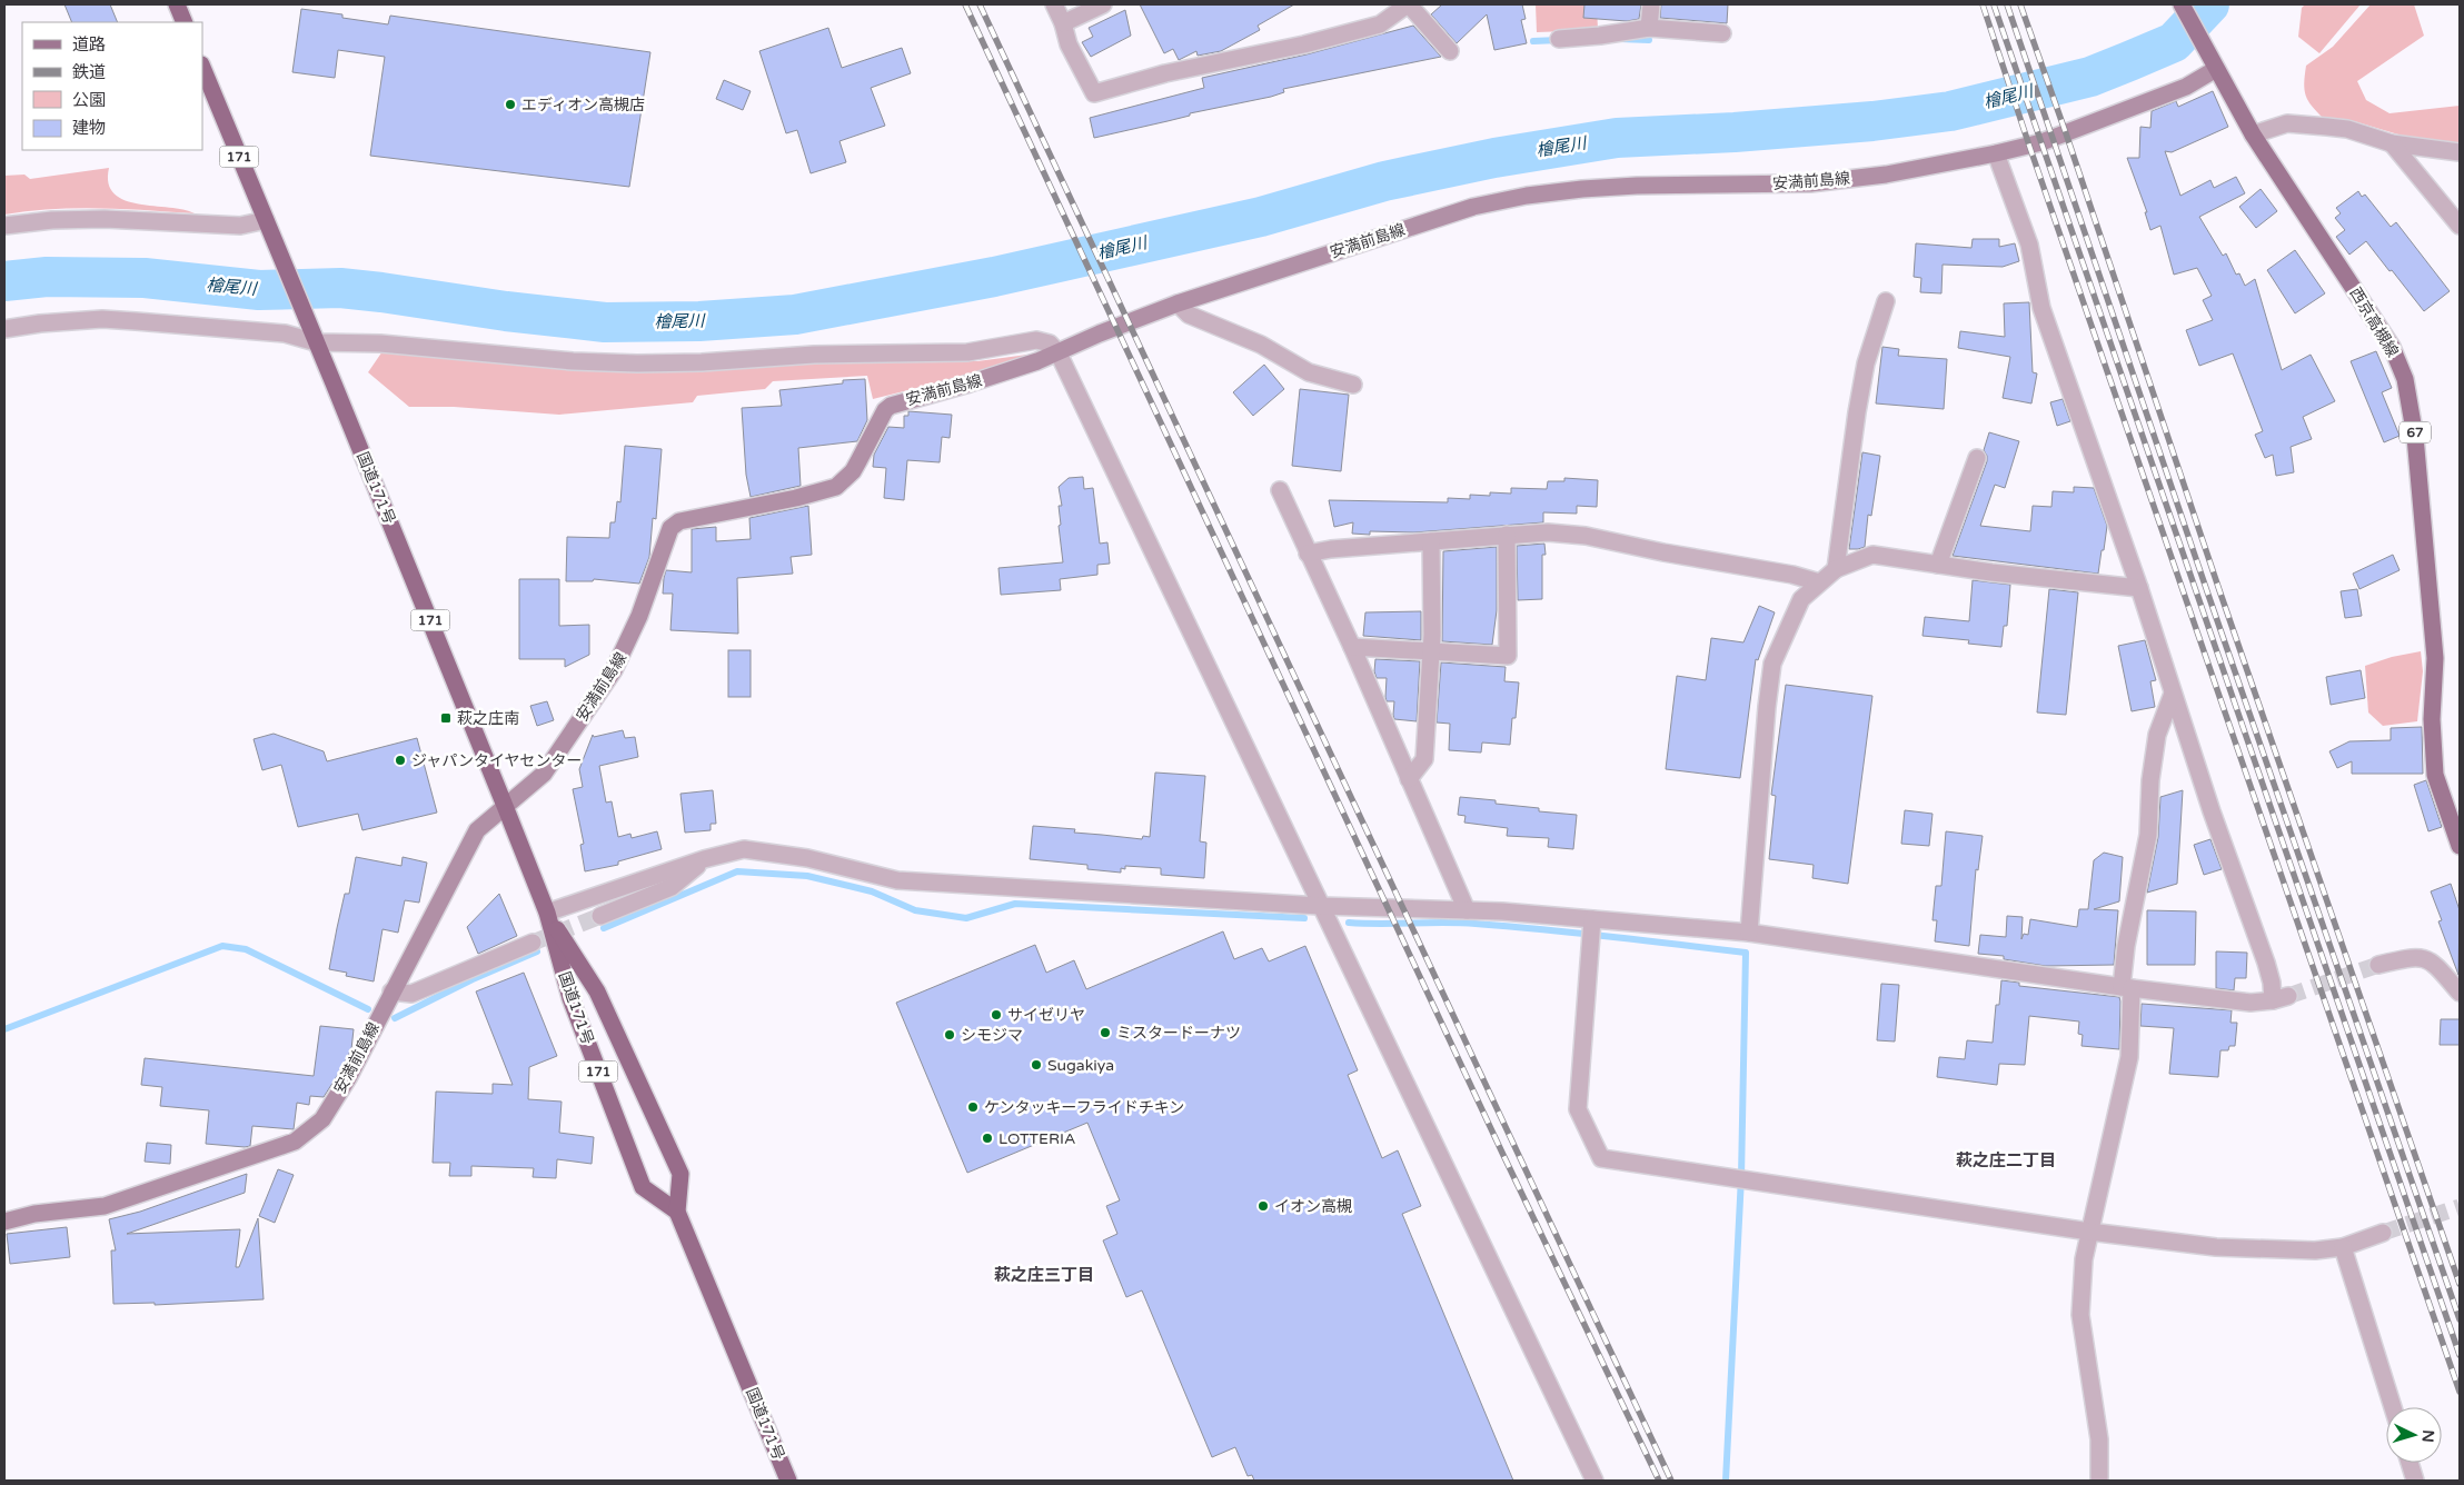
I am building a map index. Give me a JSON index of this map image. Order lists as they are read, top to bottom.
{
  "streets": {
    "highway": ["171", "国道171号"],
    "main road": ["安満前島線", "西京高槻線", "67"]
  },
  "crossings": [
    ["安満前島線", "西京高槻線"],
    ["安満前島線", "国道171号"]
  ],
  "districts": ["萩之庄二丁目", "萩之庄三丁目"],
  "water": ["檜尾川"],
  "places": {
    "other": [
      "エディオン高槻店",
      "ジャパンタイヤセンター",
      "サイゼリヤ",
      "ミスタードーナツ",
      "シモジマ",
      "Sugakiya",
      "ケンタッキーフライドチキン",
      "LOTTERIA",
      "イオン高槻"
    ],
    "transit": ["萩之庄南"]
  },
  "legend": [
    "道路",
    "鉄道",
    "公園",
    "建物"
  ],
  "north": "right"
}
